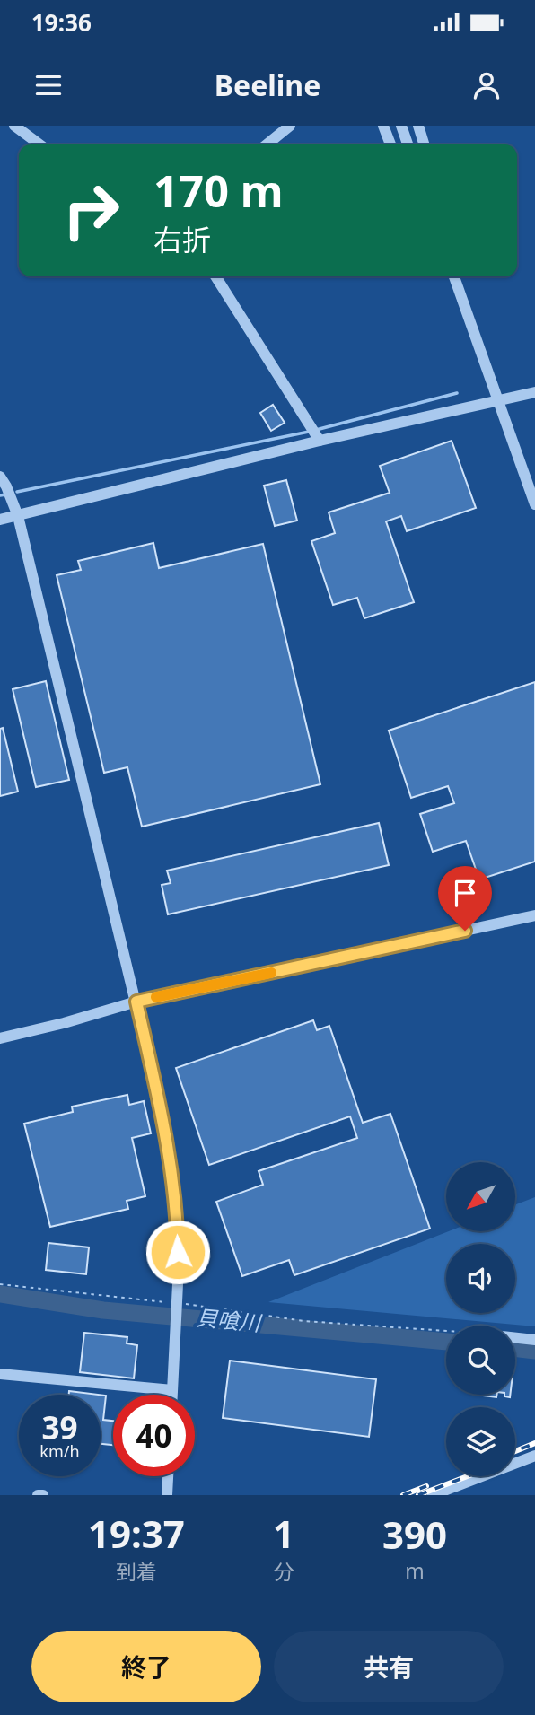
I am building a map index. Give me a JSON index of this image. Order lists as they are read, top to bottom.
{
  "water": ["貝喰川"],
  "north": "bottom left",
  "page": {
    "status": "19:36",
    "header": "Beeline",
    "turn": ["170 m", "右折"],
    "speed": "39 km/h",
    "limit": "40",
    "eta": [
      "19:37",
      "到着",
      "1",
      "分",
      "390",
      "m"
    ],
    "buttons": ["終了", "共有"]
  }
}
